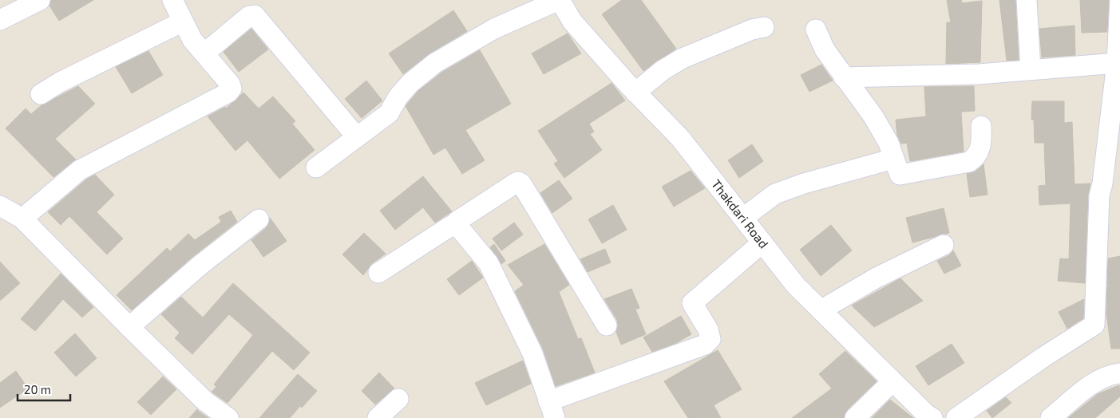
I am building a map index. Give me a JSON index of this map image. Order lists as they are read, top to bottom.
{
  "streets": {
    "street": ["Thakdari Road"]
  },
  "scale_bar": "20 m"
}
